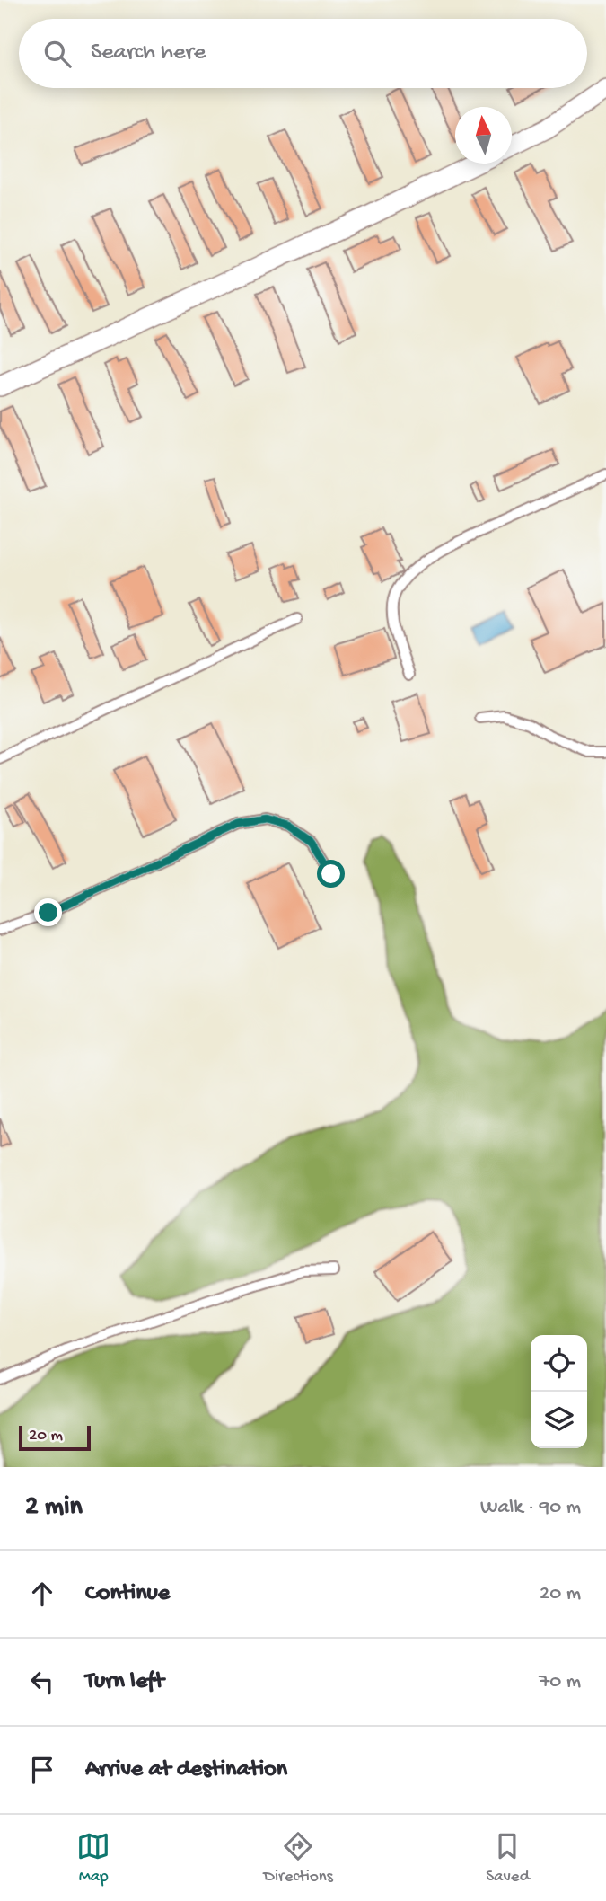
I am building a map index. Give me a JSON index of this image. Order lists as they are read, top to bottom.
{
  "scale_bar": "20 m",
  "north": "top",
  "page": {
    "search": "Search here",
    "scale": "20 m",
    "heading": ["2 min", "Walk · 90 m"],
    "list": [
      ["Continue", "20 m"],
      ["Turn left", "70 m"],
      "Arrive at destination"
    ],
    "nav": ["Map", "Directions", "Saved"]
  }
}
